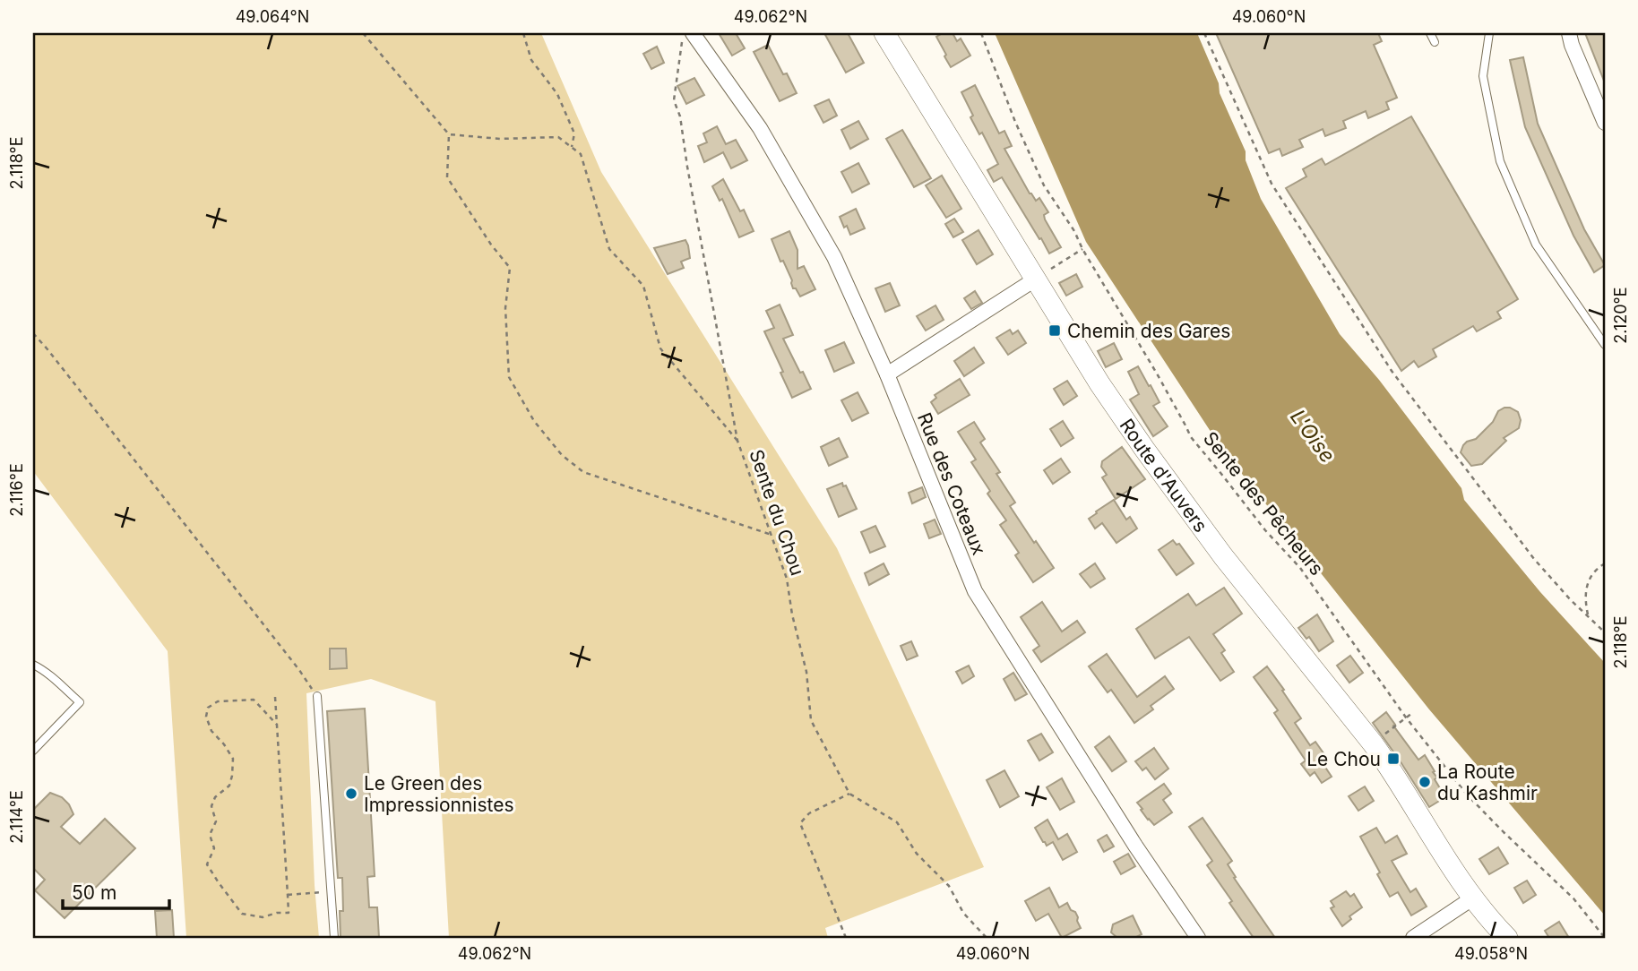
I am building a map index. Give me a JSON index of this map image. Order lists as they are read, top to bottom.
{
  "streets": {
    "main road": ["Route d'Auvers"],
    "street": ["Rue des Coteaux"],
    "path": ["Sente des Pêcheurs", "Sente du Chou"]
  },
  "water": ["L'Oise"],
  "places": {
    "transit": ["Chemin des Gares", "Le Chou"],
    "other": ["La Route du Kashmir", "Le Green des Impressionnistes"]
  },
  "scale_bar": "50 m",
  "coordinates": [
    "49.064°N",
    "49.062°N",
    "49.060°N",
    "2.118°E",
    "2.120°E",
    "2.116°E",
    "2.114°E",
    "49.058°N"
  ]
}
